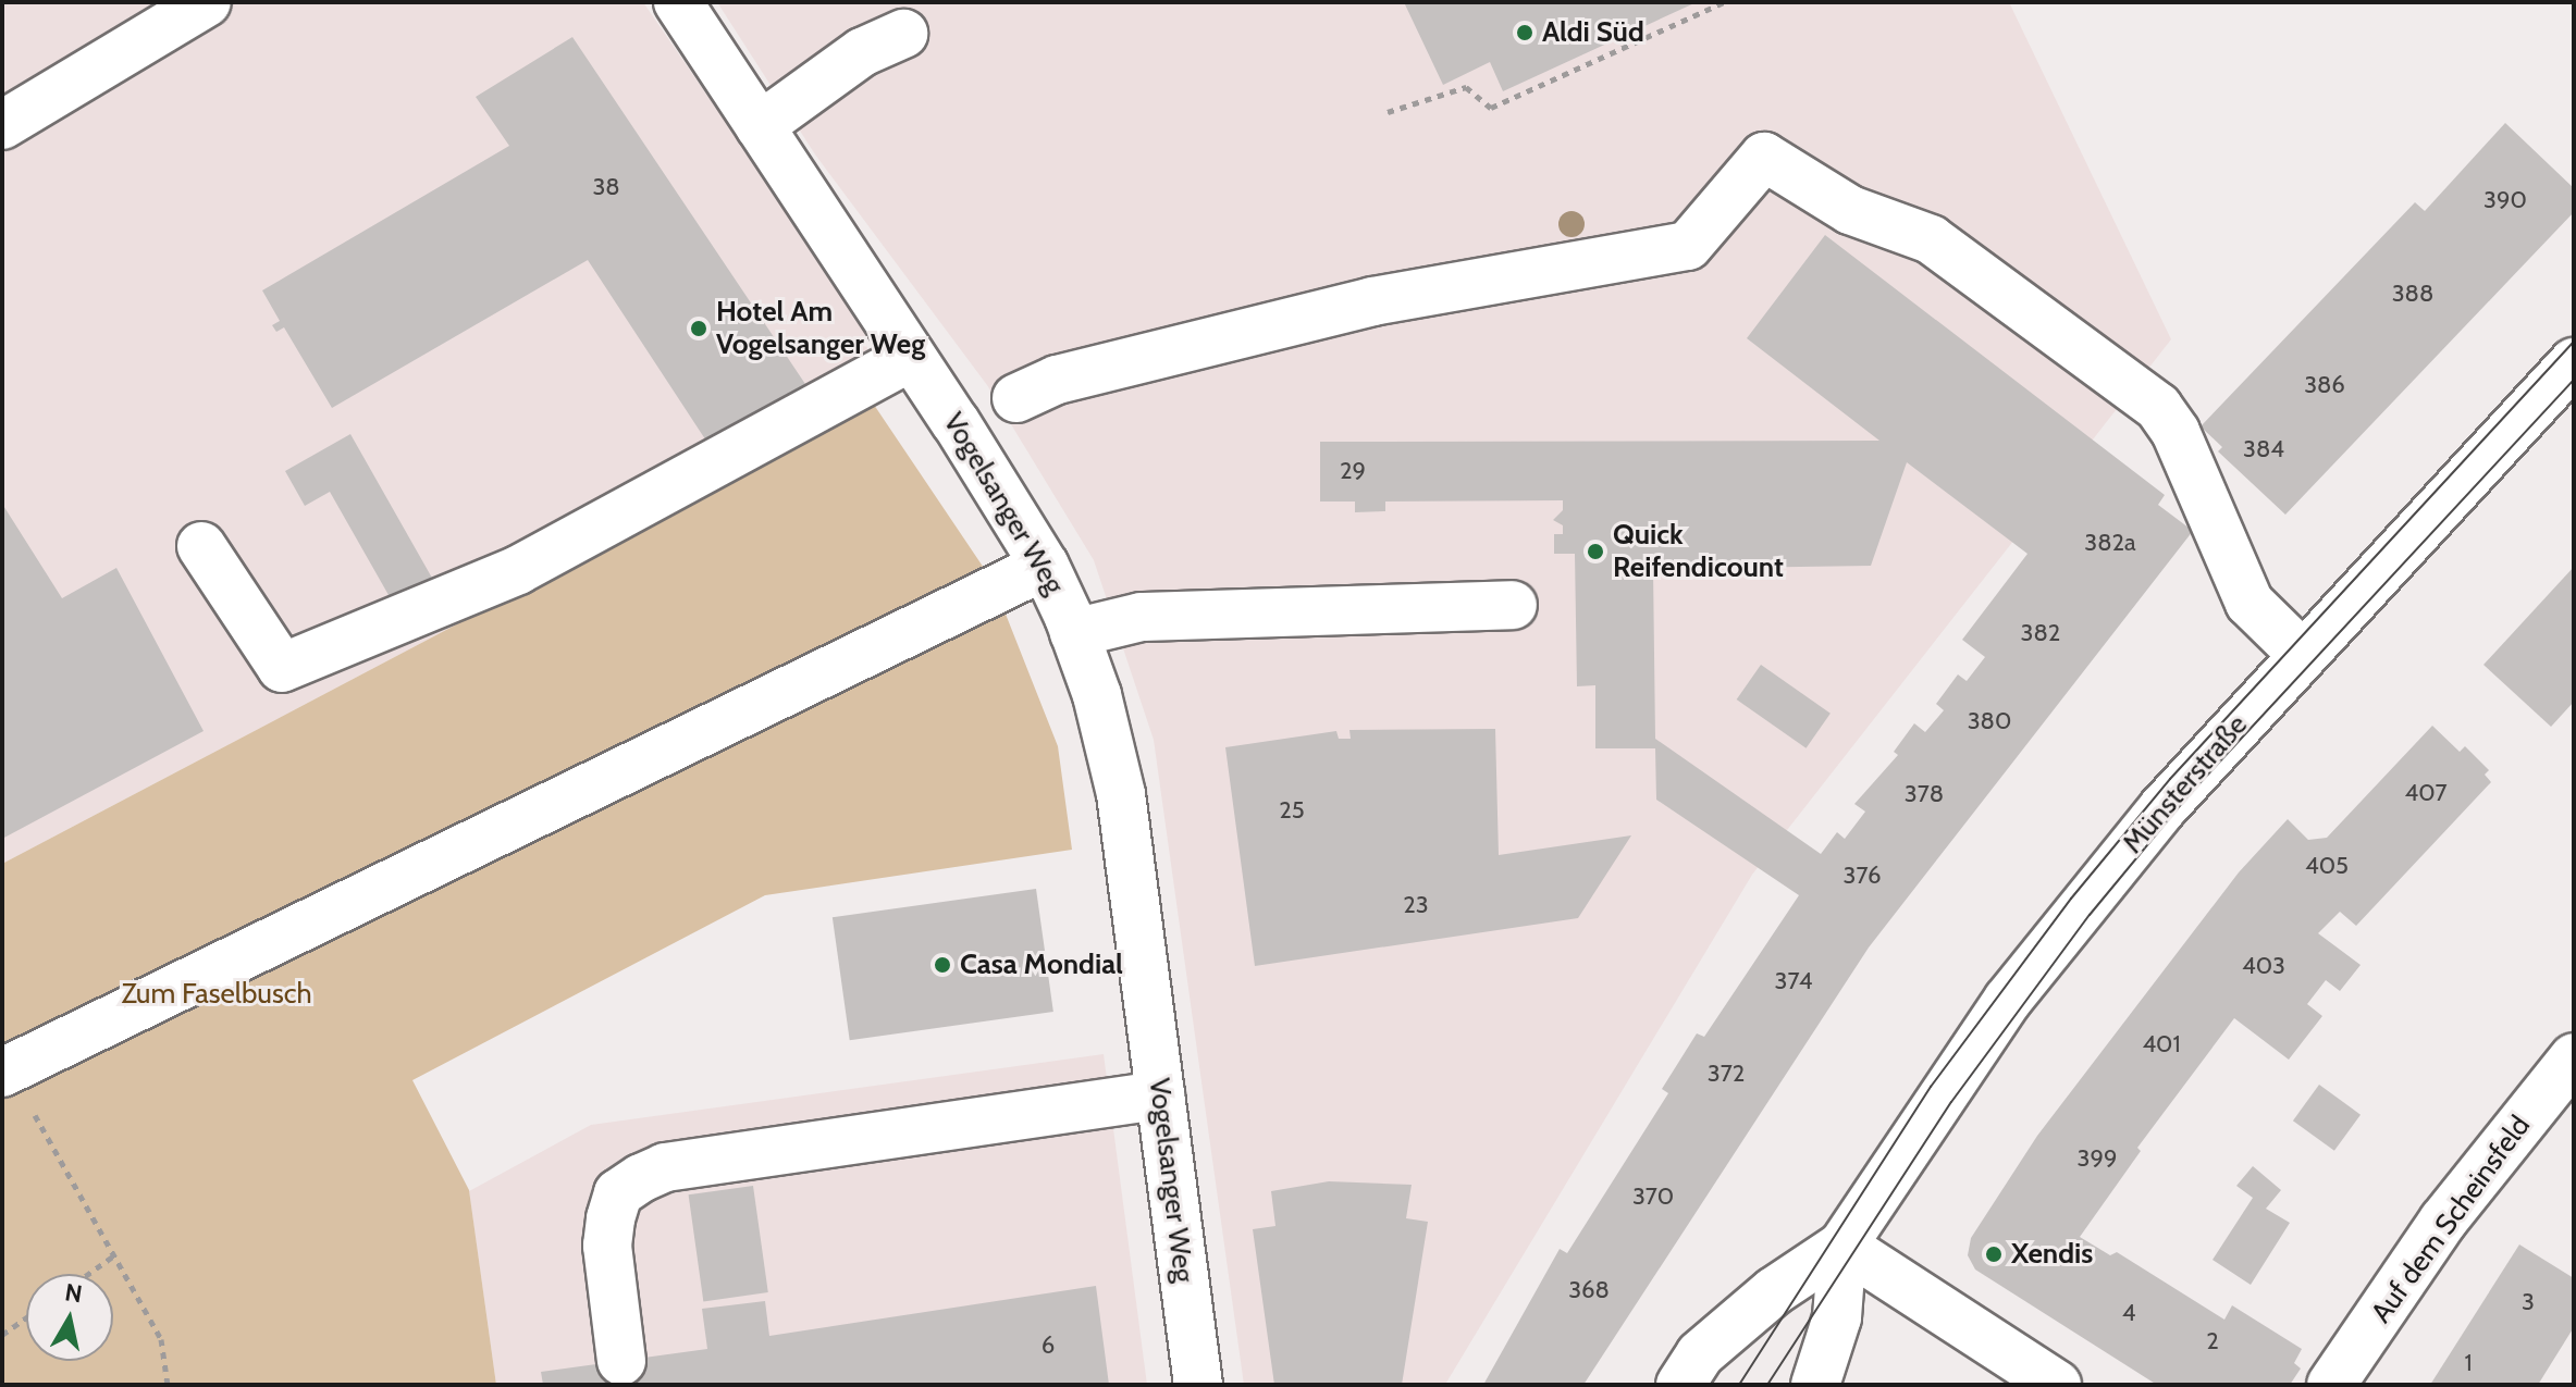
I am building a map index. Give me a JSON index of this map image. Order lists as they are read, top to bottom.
{
  "streets": {
    "street": ["Vogelsanger Weg", "Münsterstraße", "Auf dem Scheinsfeld"]
  },
  "parks": ["Zum Faselbusch"],
  "places": [
    "Aldi Süd",
    "Hotel Am Vogelsanger Weg",
    "Quick Reifendicount",
    "Casa Mondial",
    "Xendis"
  ],
  "house_numbers": [
    "38",
    "390",
    "388",
    "386",
    "384",
    "29",
    "382a",
    "382",
    "380",
    "407",
    "378",
    "25",
    "405",
    "376",
    "23",
    "403",
    "374",
    "401",
    "372",
    "399",
    "370",
    "368",
    "3",
    "4",
    "2",
    "6",
    "1"
  ],
  "north": "top"
}
